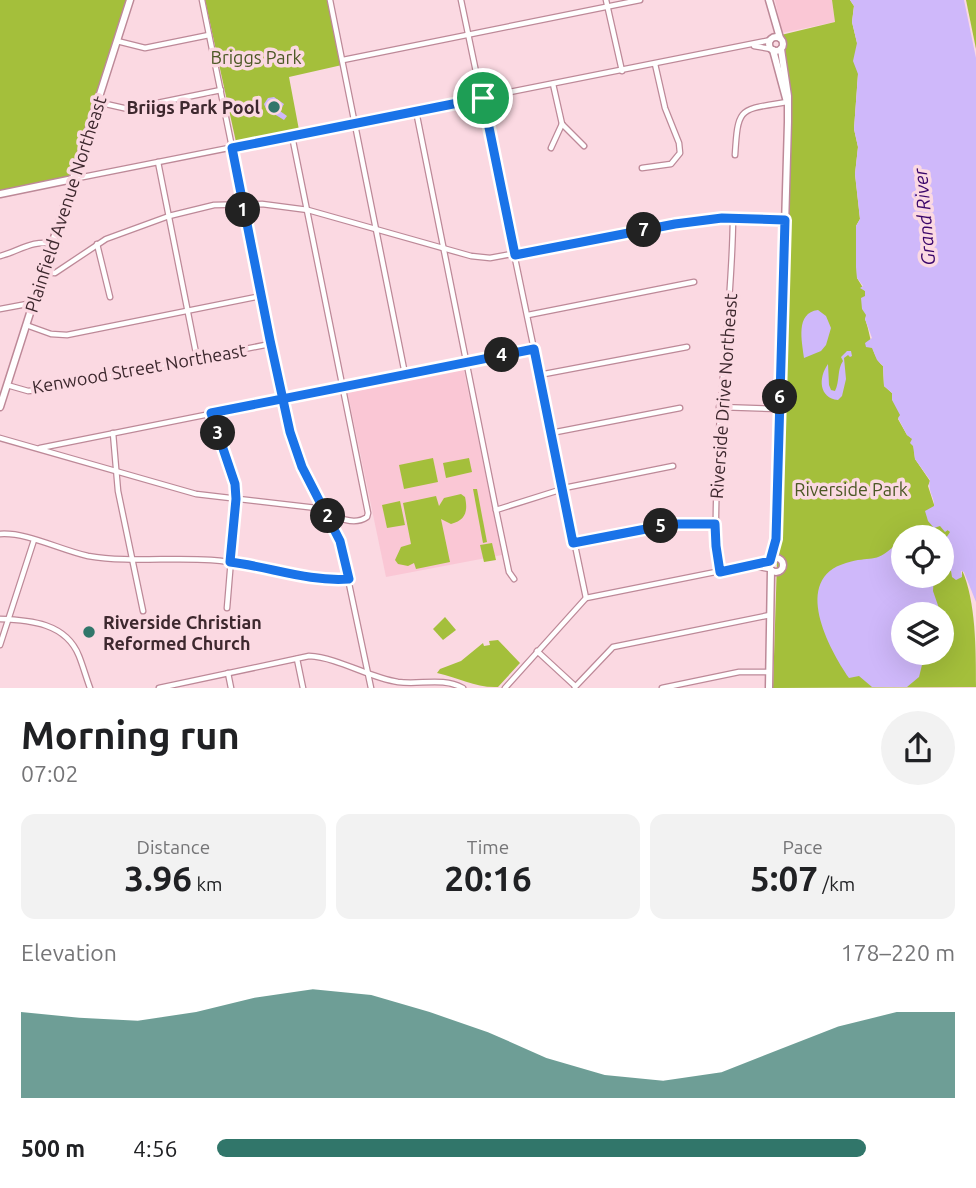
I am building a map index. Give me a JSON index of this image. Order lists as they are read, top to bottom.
{
  "streets": {
    "main road": ["Plainfield Avenue Northeast"],
    "street": ["Kenwood Street Northeast", "Riverside Drive Northeast"]
  },
  "crossings": [
    ["Plainfield Avenue Northeast", "Kenwood Street Northeast"]
  ],
  "water": ["Grand River"],
  "parks": ["Briggs Park", "Riverside Park"],
  "places": ["Briigs Park Pool", "Riverside Christian Reformed Church"],
  "page": {
    "pins": [
      "1",
      "7",
      "4",
      "6",
      "3",
      "2",
      "5"
    ],
    "heading": ["Morning run", "07:02"],
    "stats": [
      ["Distance", "3.96 km"],
      ["Time", "20:16"],
      ["Pace", "5:07 /km"]
    ],
    "chart": ["Elevation", "178–220 m"],
    "list": [
      {
        "name": "500 m",
        "note": "4:56"
      }
    ]
  }
}
